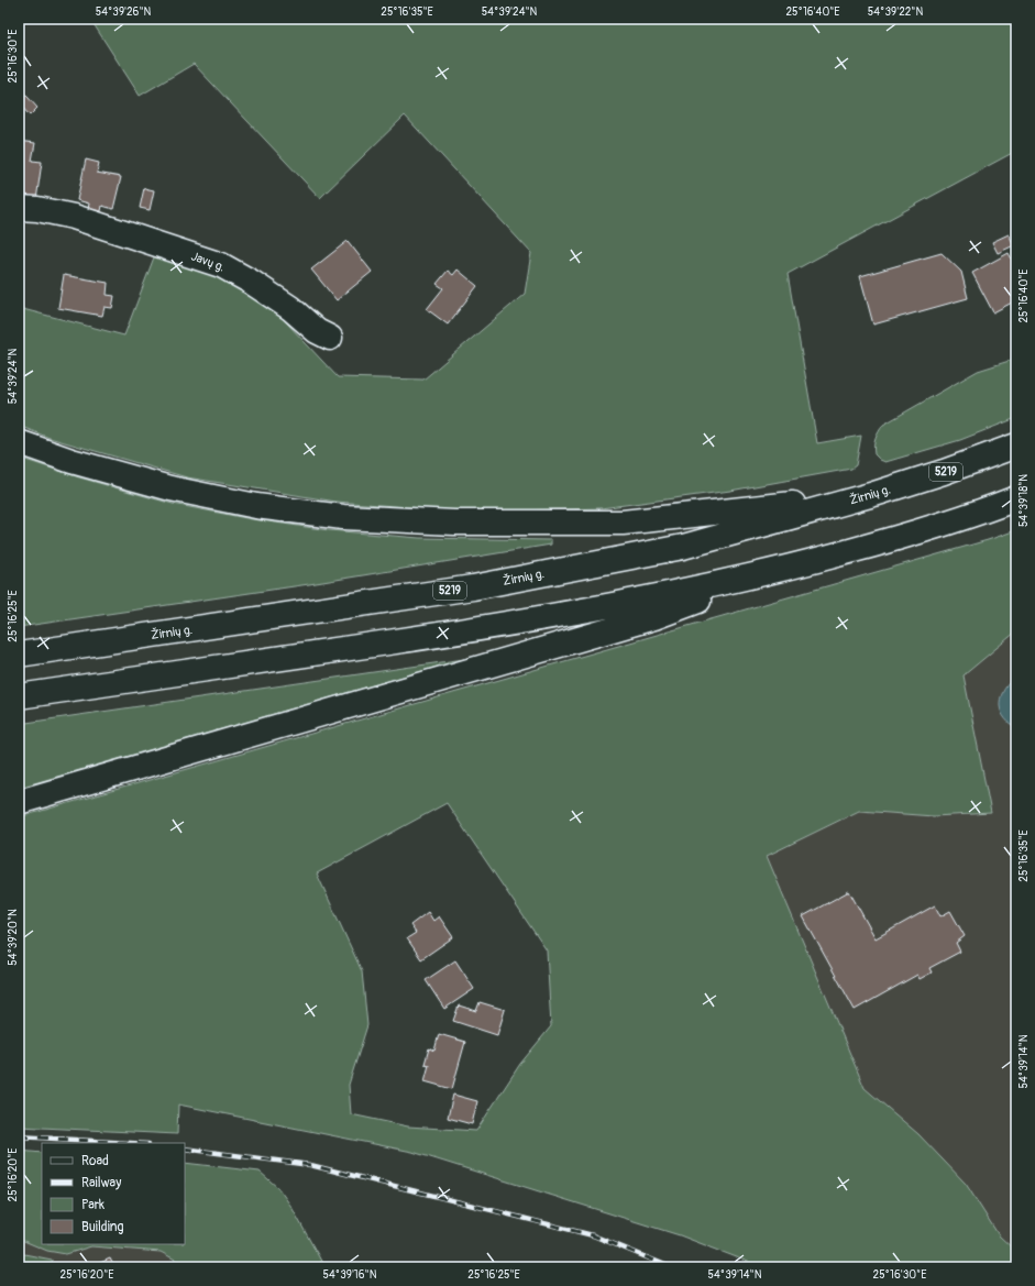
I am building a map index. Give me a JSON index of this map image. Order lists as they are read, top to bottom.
{
  "streets": {
    "main road": ["Javų g.", "5219", "Žirnių g."]
  },
  "legend": [
    "Road",
    "Railway",
    "Park",
    "Building"
  ],
  "coordinates": [
    "54°39'26\"N",
    "25°16'35\"E",
    "54°39'24\"N",
    "25°16'40\"E",
    "54°39'22\"N",
    "25°16'30\"E",
    "54°39'18\"N",
    "25°16'25\"E",
    "54°39'20\"N",
    "54°39'14\"N",
    "25°16'20\"E",
    "54°39'16\"N"
  ]
}
